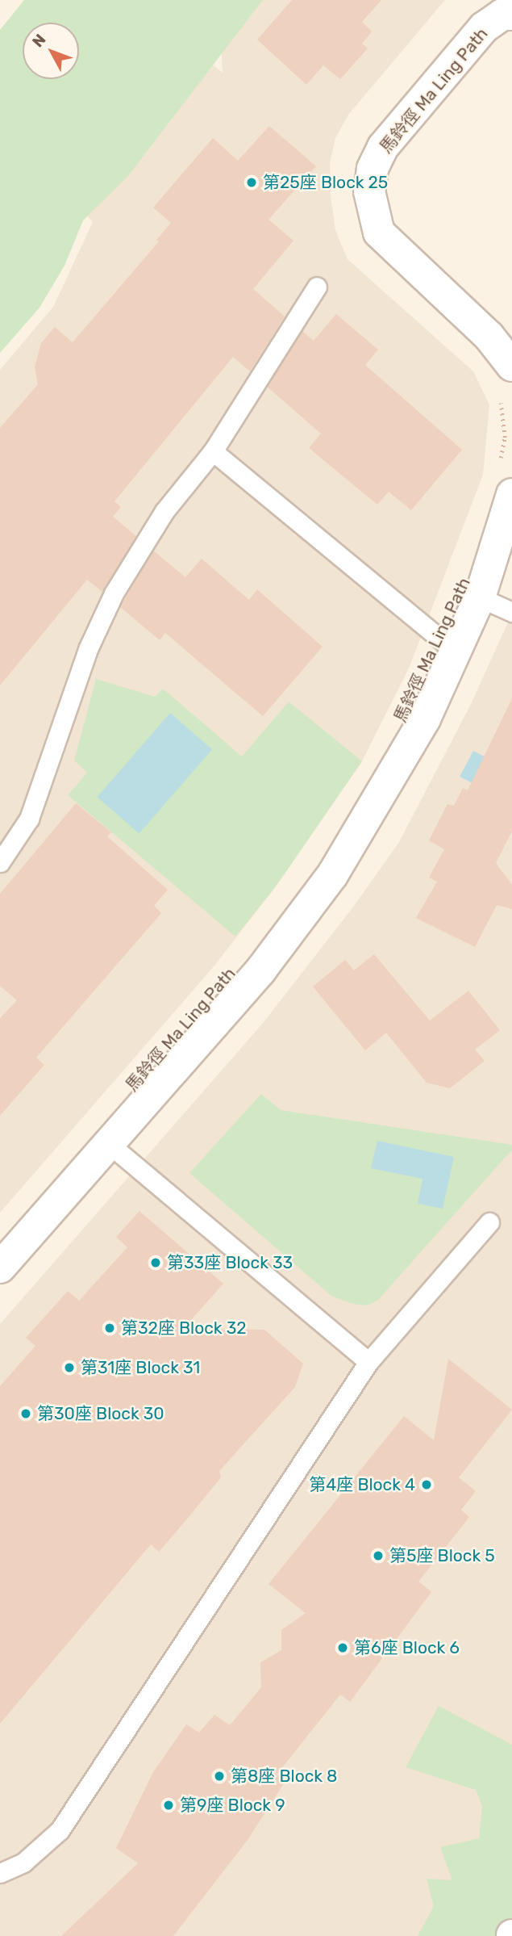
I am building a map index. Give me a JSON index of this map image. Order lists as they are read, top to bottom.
{
  "streets": {
    "street": ["馬鈴徑 Ma Ling Path"]
  },
  "places": [
    "第25座 Block 25",
    "第33座 Block 33",
    "第32座 Block 32",
    "第31座 Block 31",
    "第30座 Block 30",
    "第4座 Block 4",
    "第5座 Block 5",
    "第6座 Block 6",
    "第8座 Block 8",
    "第9座 Block 9"
  ],
  "north": "top left"
}
